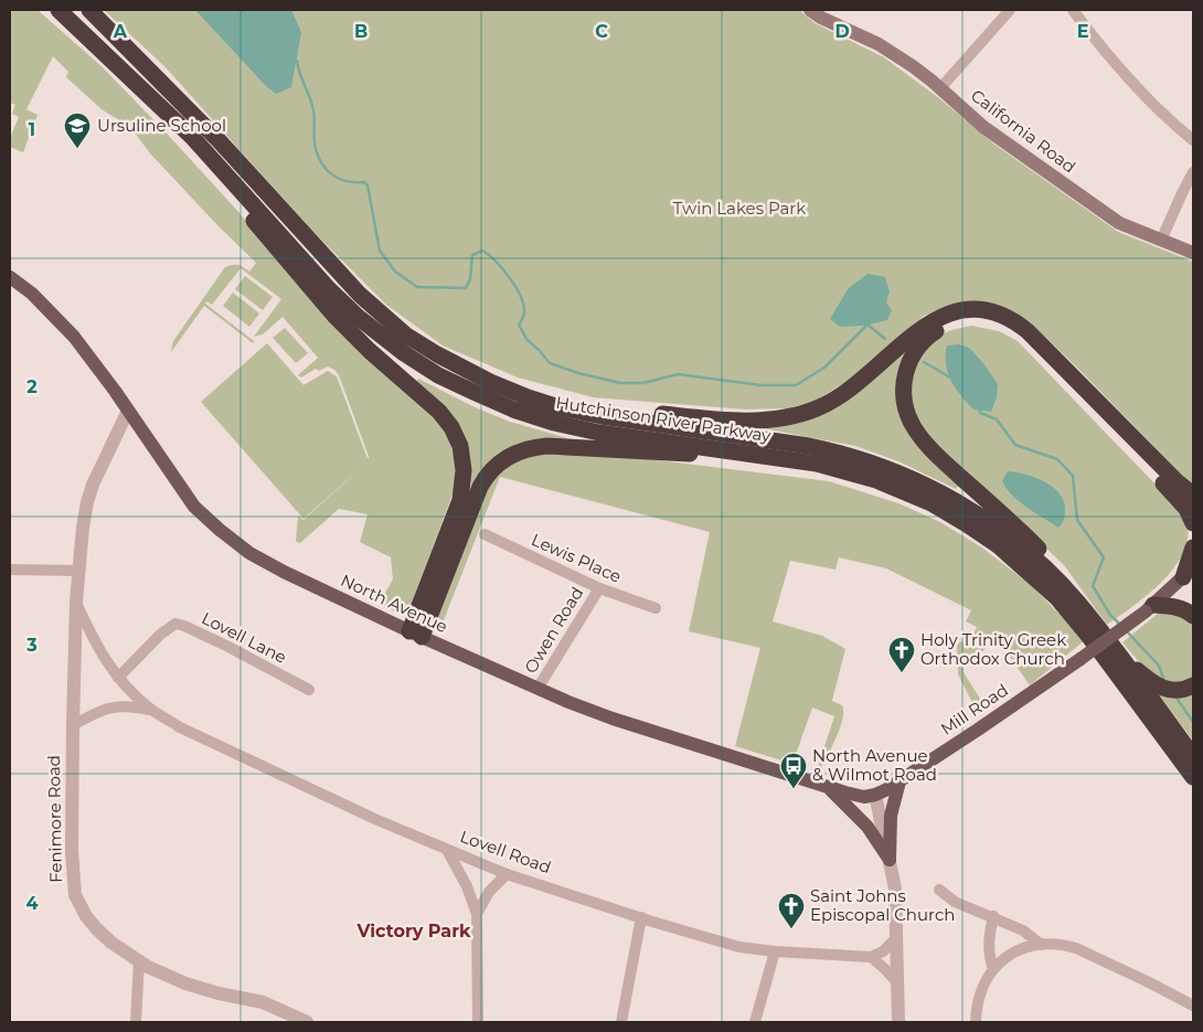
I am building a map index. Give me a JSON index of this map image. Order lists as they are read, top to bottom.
{
  "streets": {
    "highway": ["Hutchinson River Parkway"],
    "main road": ["California Road", "North Avenue", "Mill Road"],
    "street": [
      "Lewis Place",
      "Owen Road",
      "Lovell Lane",
      "Fenimore Road",
      "Lovell Road"
    ]
  },
  "crossings": [
    ["Lewis Place", "Owen Road"],
    ["North Avenue", "Owen Road"],
    ["North Avenue", "Mill Road"],
    ["North Avenue", "Lovell Road"],
    ["Lovell Lane", "Lovell Road"],
    ["Fenimore Road", "Lovell Road"]
  ],
  "districts": ["Victory Park"],
  "parks": ["Twin Lakes Park"],
  "places": {
    "school or university": ["Ursuline School"],
    "church": ["Holy Trinity Greek Orthodox Church", "Saint Johns Episcopal Church"],
    "bus stop": ["North Avenue & Wilmot Road"]
  },
  "grid": {
    "columns": [
      "A",
      "B",
      "C",
      "D",
      "E"
    ],
    "rows": [
      "1",
      "2",
      "3",
      "4"
    ]
  }
}
